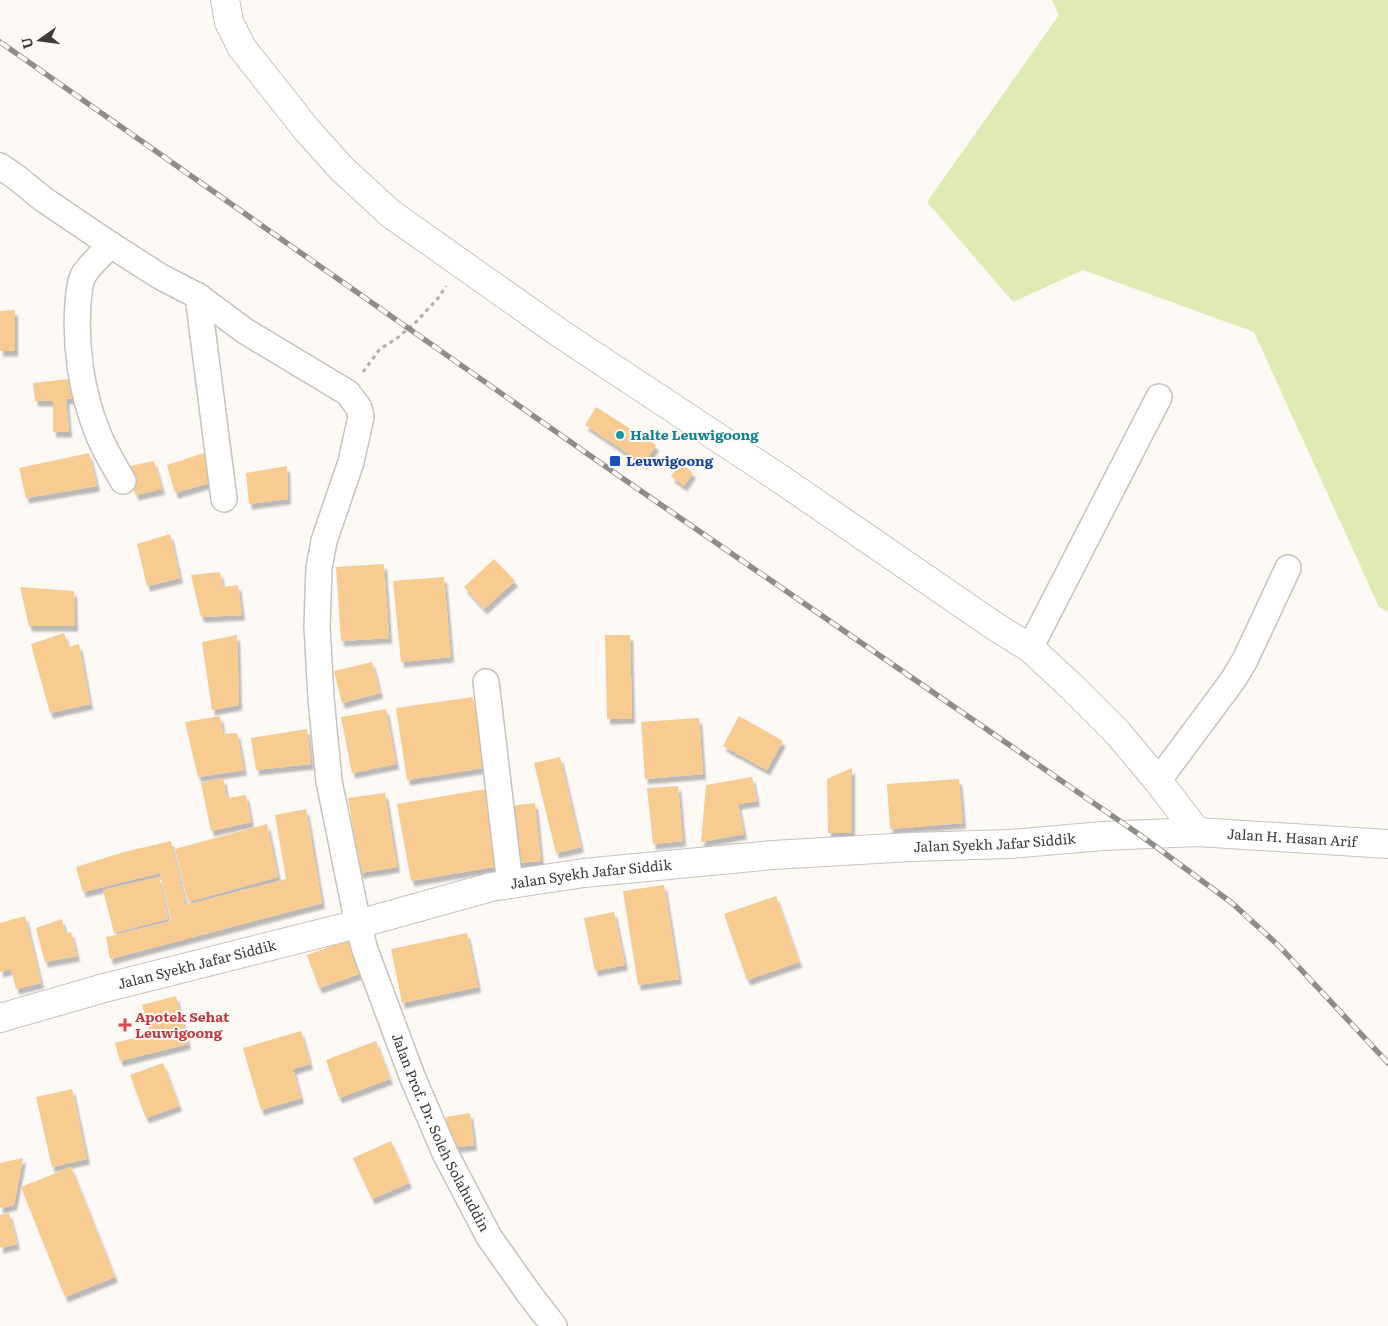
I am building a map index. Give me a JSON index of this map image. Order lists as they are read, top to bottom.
{
  "streets": {
    "main road": ["Jalan H. Hasan Arif", "Jalan Syekh Jafar Siddik"],
    "street": ["Jalan Prof. Dr. Soleh Solahuddin"]
  },
  "crossings": [
    ["Jalan H. Hasan Arif", "Jalan Syekh Jafar Siddik"],
    ["Jalan Syekh Jafar Siddik", "Jalan Prof. Dr. Soleh Solahuddin"]
  ],
  "places": {
    "other": ["Halte Leuwigoong"],
    "transit": ["Leuwigoong"],
    "health": ["Apotek Sehat Leuwigoong"]
  },
  "north": "left"
}
